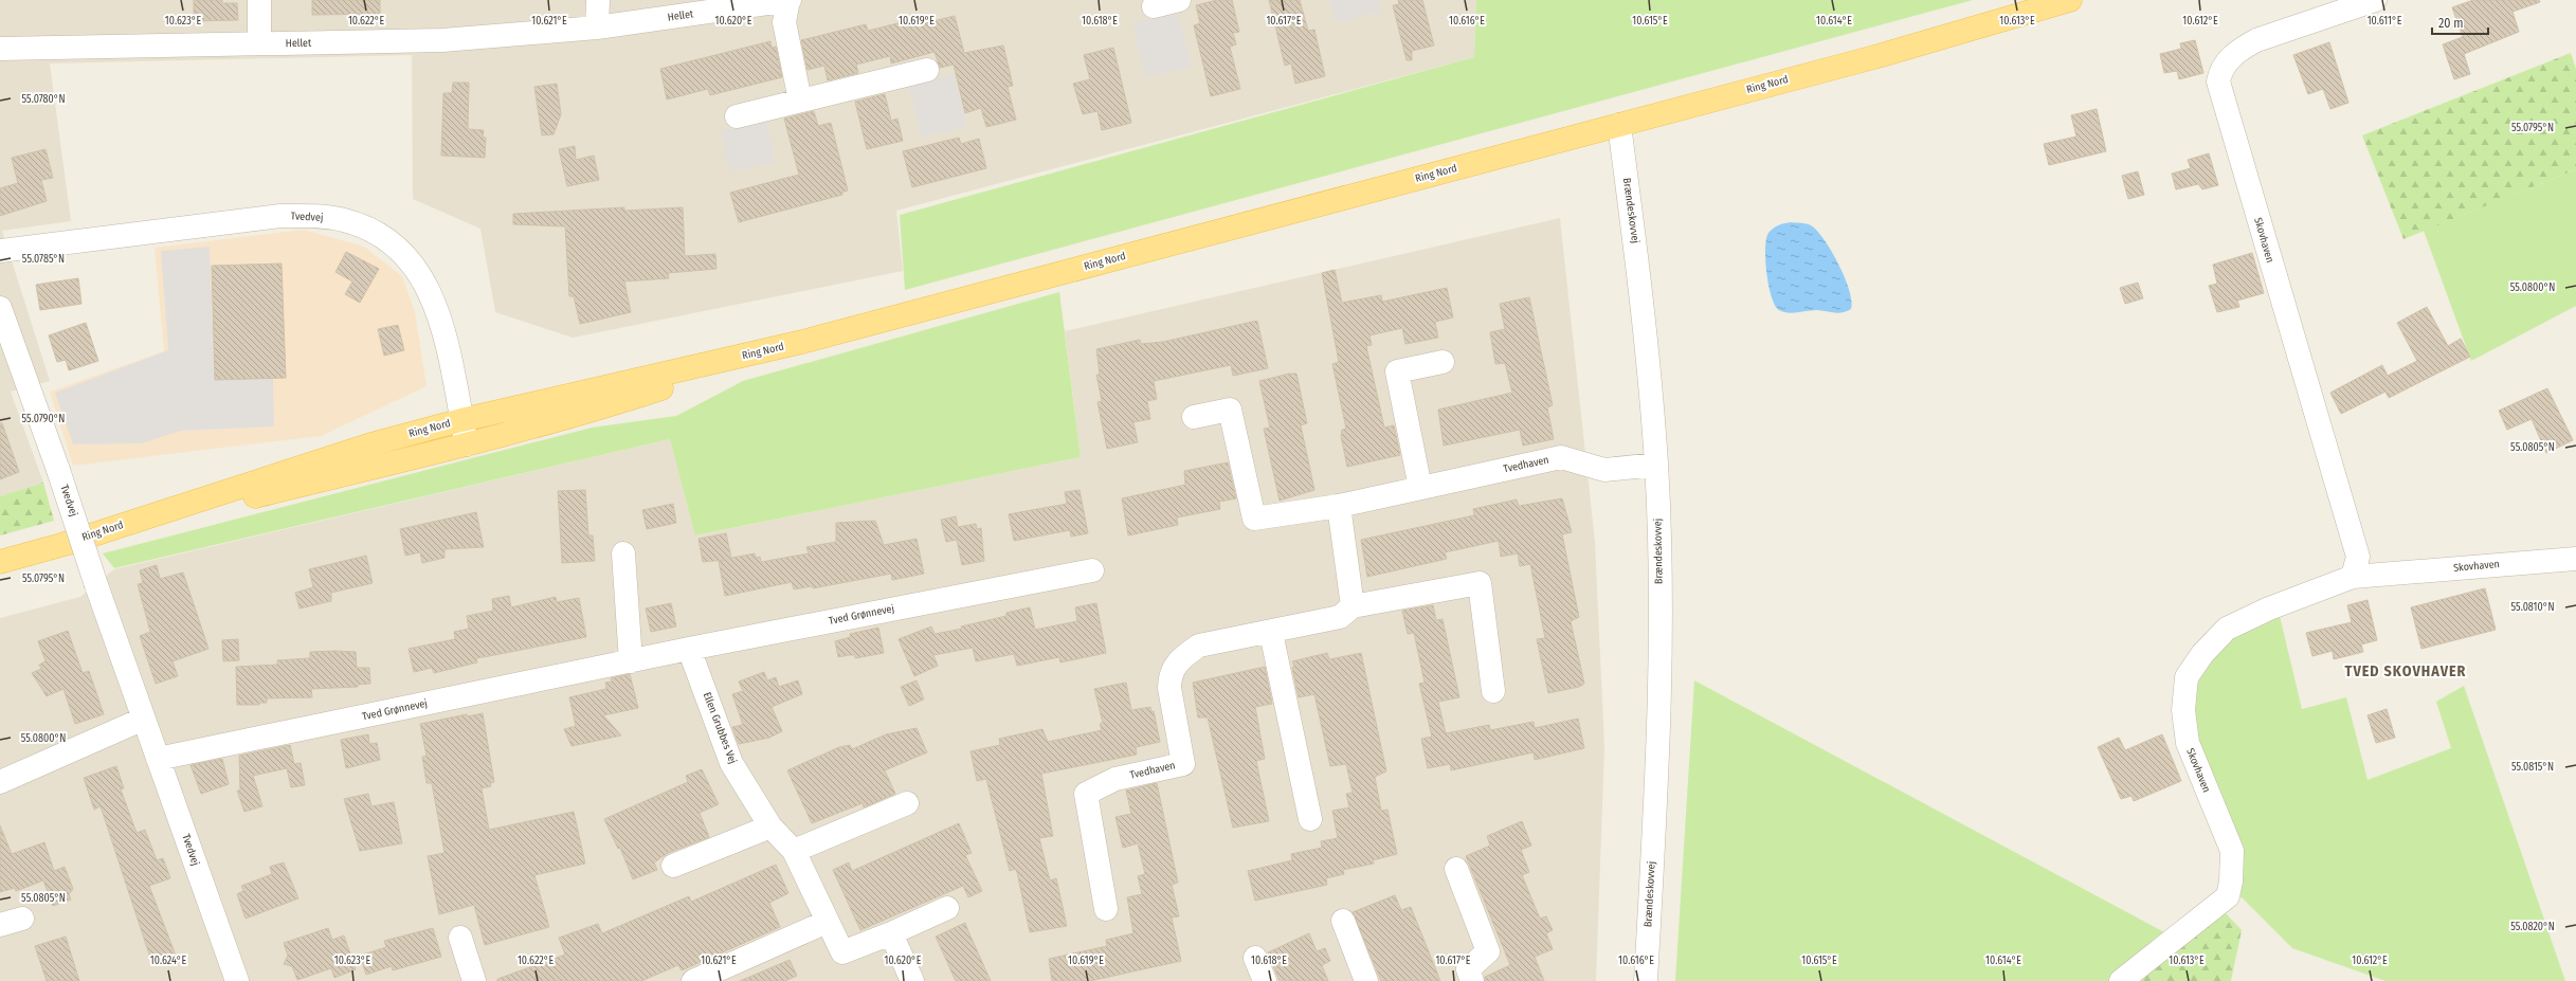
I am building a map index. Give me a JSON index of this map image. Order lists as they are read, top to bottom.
{
  "streets": {
    "main road": ["Ring Nord"],
    "street": [
      "Hellet",
      "Brændeskovvej",
      "Tvedvej",
      "Skovhaven",
      "Tvedhaven",
      "Tved Grønnevej",
      "Ellen Grubbes Vej"
    ]
  },
  "crossings": [
    ["Ring Nord", "Brændeskovvej"],
    ["Ring Nord", "Tvedvej"],
    ["Brændeskovvej", "Tvedhaven"],
    ["Tvedvej", "Tved Grønnevej"],
    ["Tved Grønnevej", "Ellen Grubbes Vej"]
  ],
  "districts": ["TVED SKOVHAVER"],
  "scale_bar": "20 m",
  "coordinates": [
    "10.623°E",
    "10.622°E",
    "10.621°E",
    "10.620°E",
    "10.619°E",
    "10.618°E",
    "10.617°E",
    "10.616°E",
    "10.615°E",
    "10.614°E",
    "10.613°E",
    "10.612°E",
    "10.611°E",
    "55.0780°N",
    "55.0795°N",
    "55.0785°N",
    "55.0800°N",
    "55.0790°N",
    "55.0805°N",
    "55.0810°N",
    "55.0815°N",
    "55.0820°N",
    "10.624°E"
  ]
}
